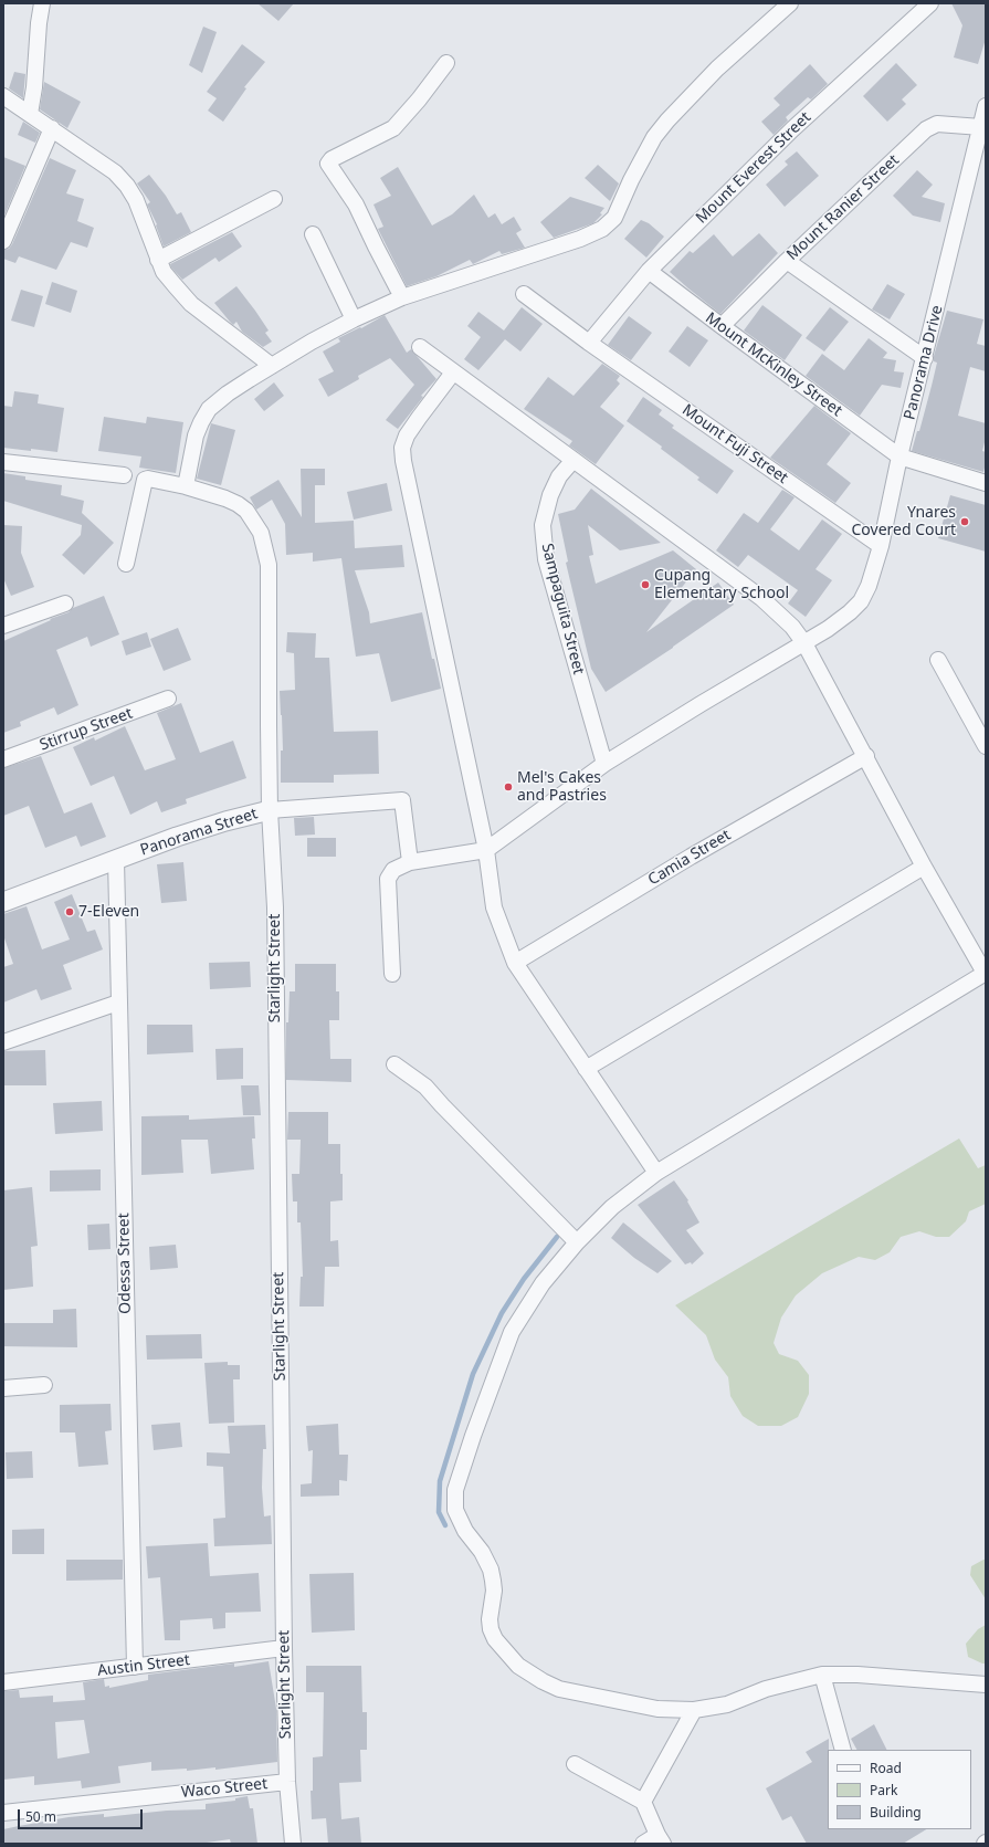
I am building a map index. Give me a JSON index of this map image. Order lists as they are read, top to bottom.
{
  "streets": {
    "street": [
      "Mount Everest Street",
      "Mount Ranier Street",
      "Panorama Drive",
      "Mount McKinley Street",
      "Mount Fuji Street",
      "Sampaguita Street",
      "Stirrup Street",
      "Panorama Street",
      "Camia Street",
      "Starlight Street",
      "Odessa Street",
      "Austin Street",
      "Waco Street"
    ]
  },
  "crossings": [
    ["Mount Everest Street", "Mount McKinley Street"],
    ["Mount Everest Street", "Mount Fuji Street"],
    ["Mount Ranier Street", "Panorama Drive"],
    ["Mount Ranier Street", "Mount McKinley Street"],
    ["Panorama Drive", "Mount McKinley Street"],
    ["Panorama Drive", "Mount Fuji Street"],
    ["Panorama Drive", "Sampaguita Street"],
    ["Panorama Street", "Starlight Street"],
    ["Panorama Street", "Odessa Street"],
    ["Starlight Street", "Austin Street"],
    ["Starlight Street", "Waco Street"],
    ["Odessa Street", "Austin Street"]
  ],
  "places": [
    "Ynares Covered Court",
    "Cupang Elementary School",
    "Mel's Cakes and Pastries",
    "7-Eleven"
  ],
  "legend": ["Road", "Park", "Building"],
  "scale_bar": "50 m"
}
